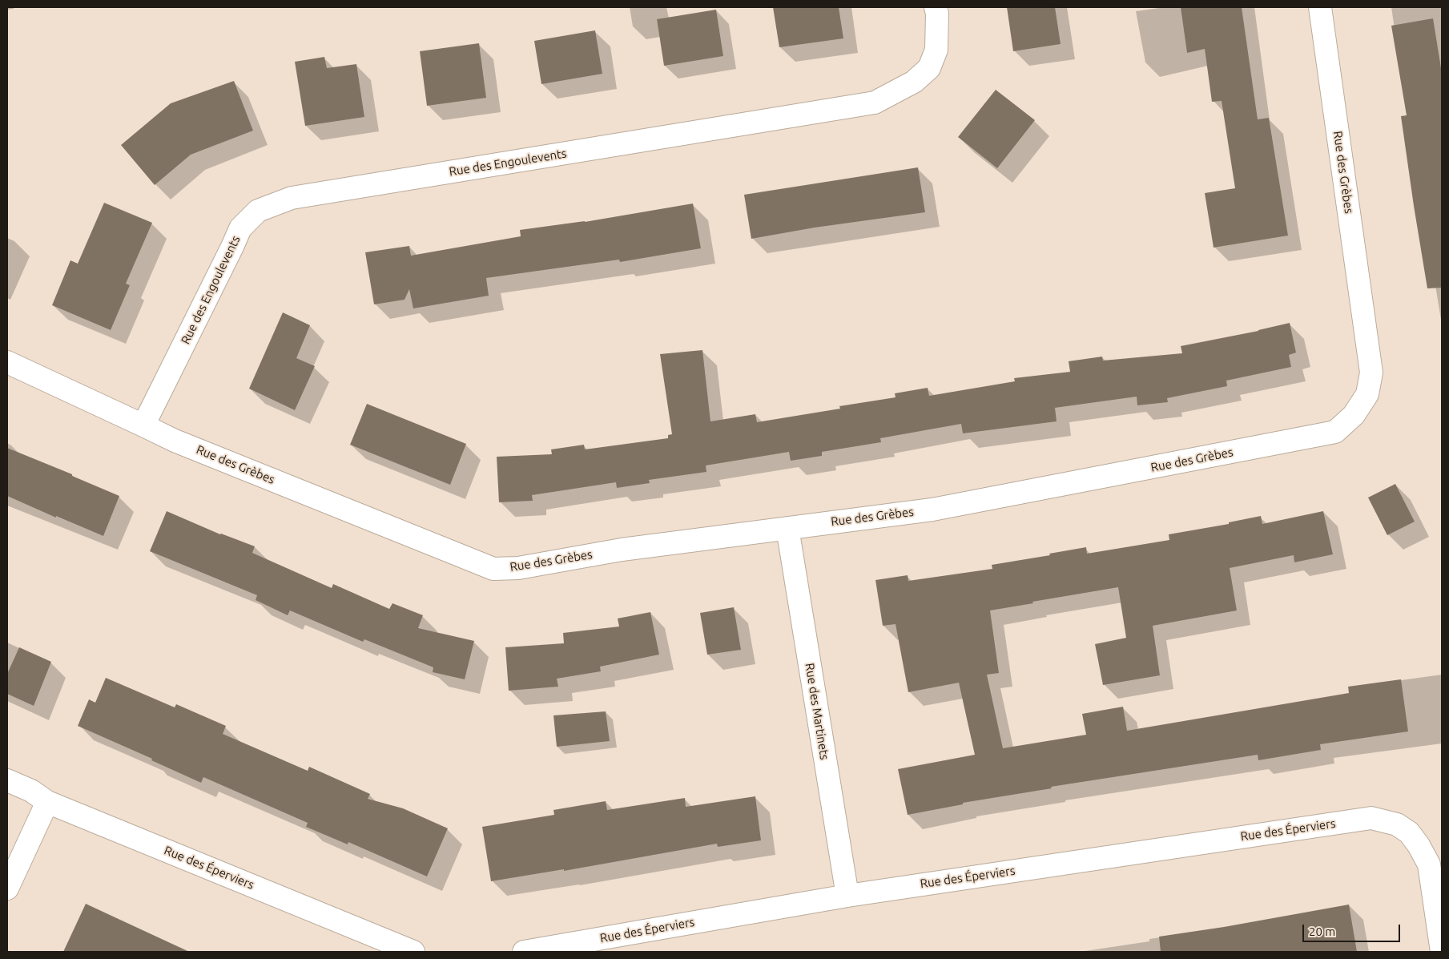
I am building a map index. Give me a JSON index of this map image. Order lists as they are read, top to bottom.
{
  "streets": {
    "street": [
      "Rue des Engoulevents",
      "Rue des Grèbes",
      "Rue des Martinets",
      "Rue des Éperviers"
    ]
  },
  "crossings": [
    ["Rue des Engoulevents", "Rue des Grèbes"],
    ["Rue des Grèbes", "Rue des Martinets"],
    ["Rue des Martinets", "Rue des Éperviers"]
  ],
  "scale_bar": "20 m"
}
